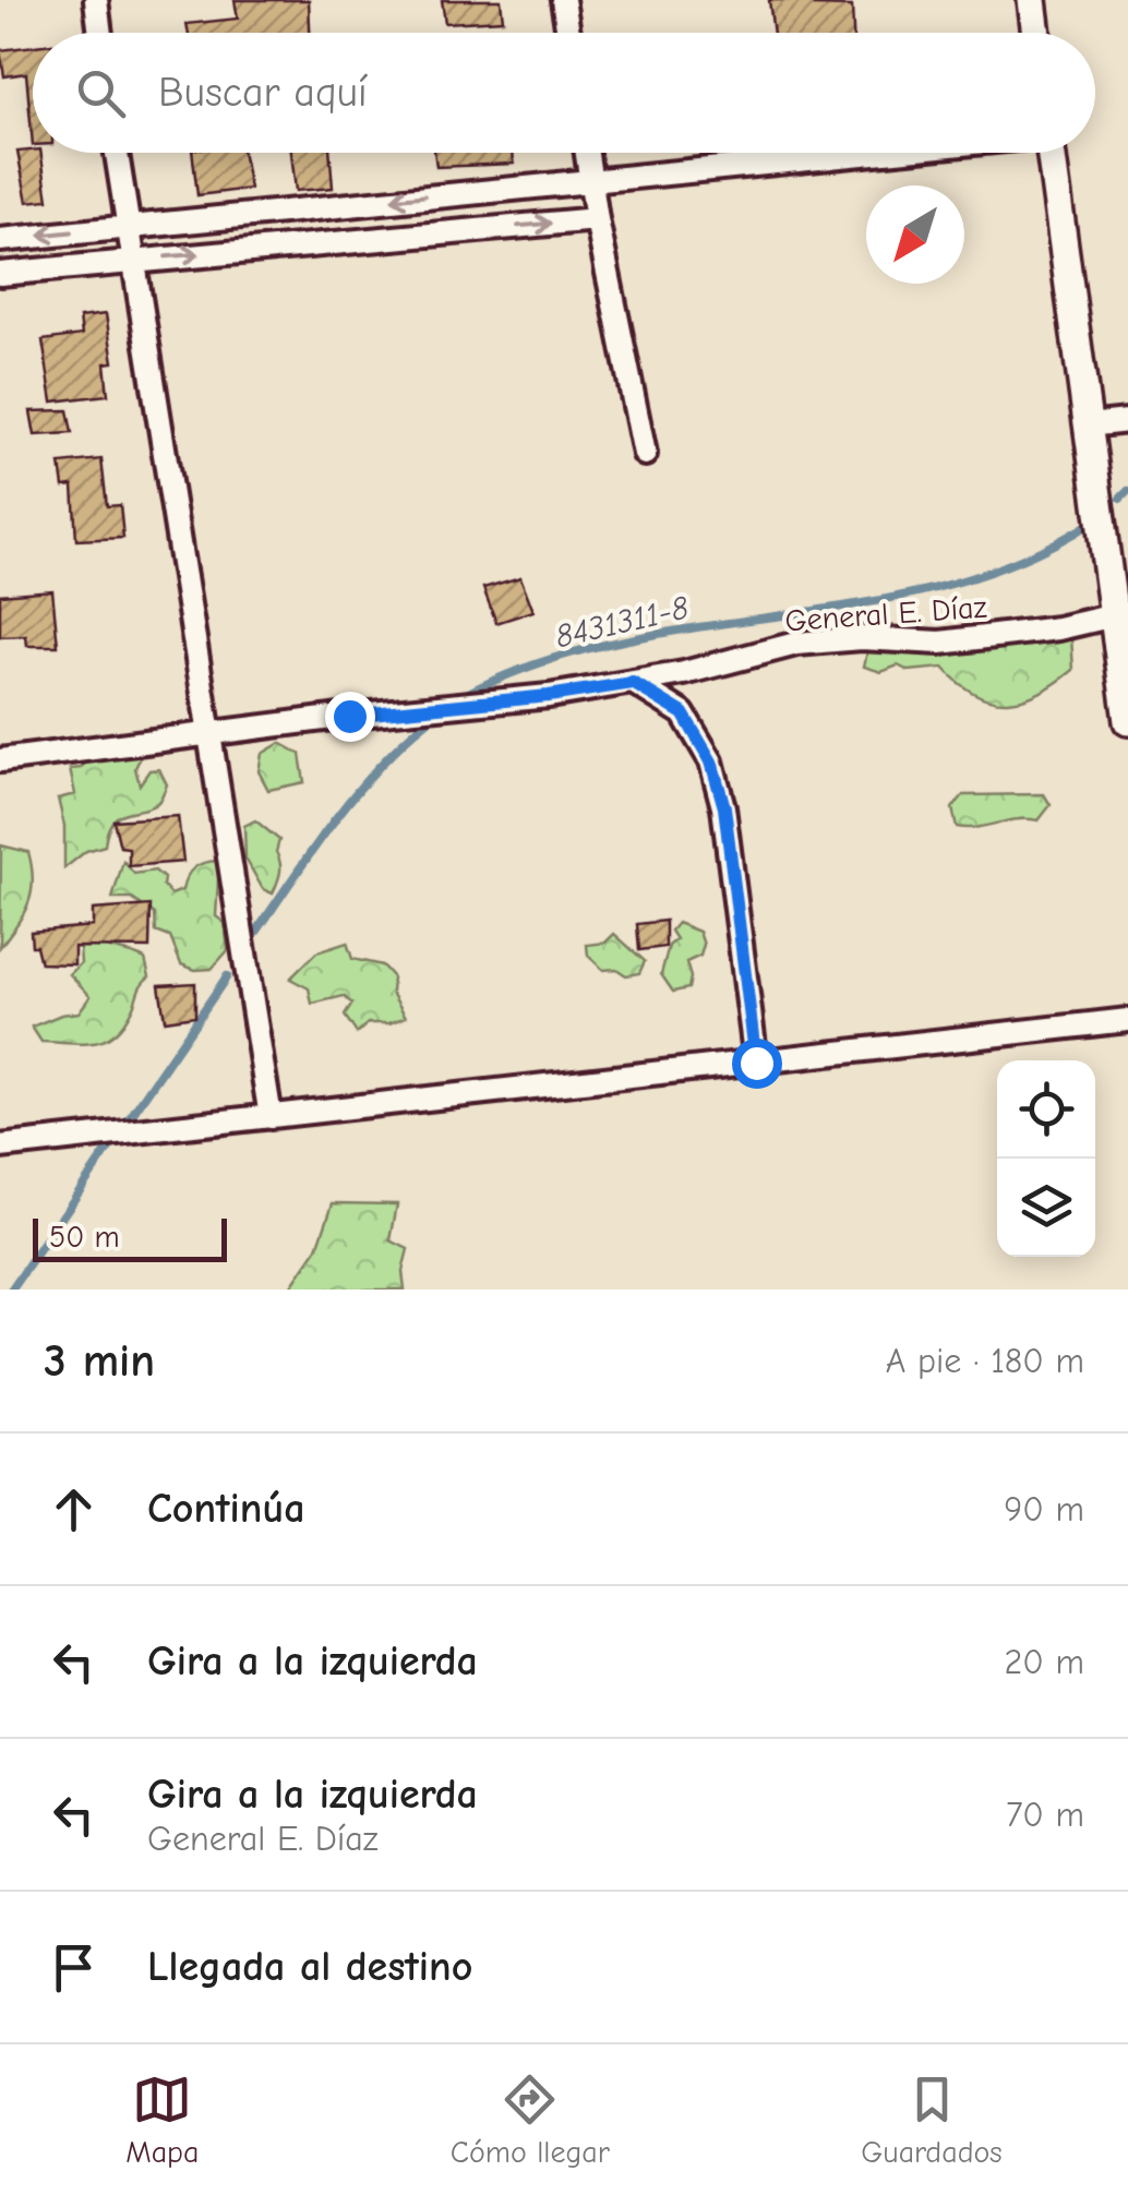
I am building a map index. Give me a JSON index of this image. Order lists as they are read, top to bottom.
{
  "streets": {
    "street": ["General E. Díaz"]
  },
  "water": ["8431311-8"],
  "scale_bar": "50 m",
  "north": "bottom left",
  "page": {
    "search": "Buscar aquí",
    "scale": "50 m",
    "heading": ["3 min", "A pie · 180 m"],
    "list": [
      ["Continúa", "90 m"],
      ["Gira a la izquierda", "20 m"],
      ["Gira a la izquierda", "General E. Díaz", "70 m"],
      "Llegada al destino"
    ],
    "nav": ["Mapa", "Cómo llegar", "Guardados"]
  }
}
